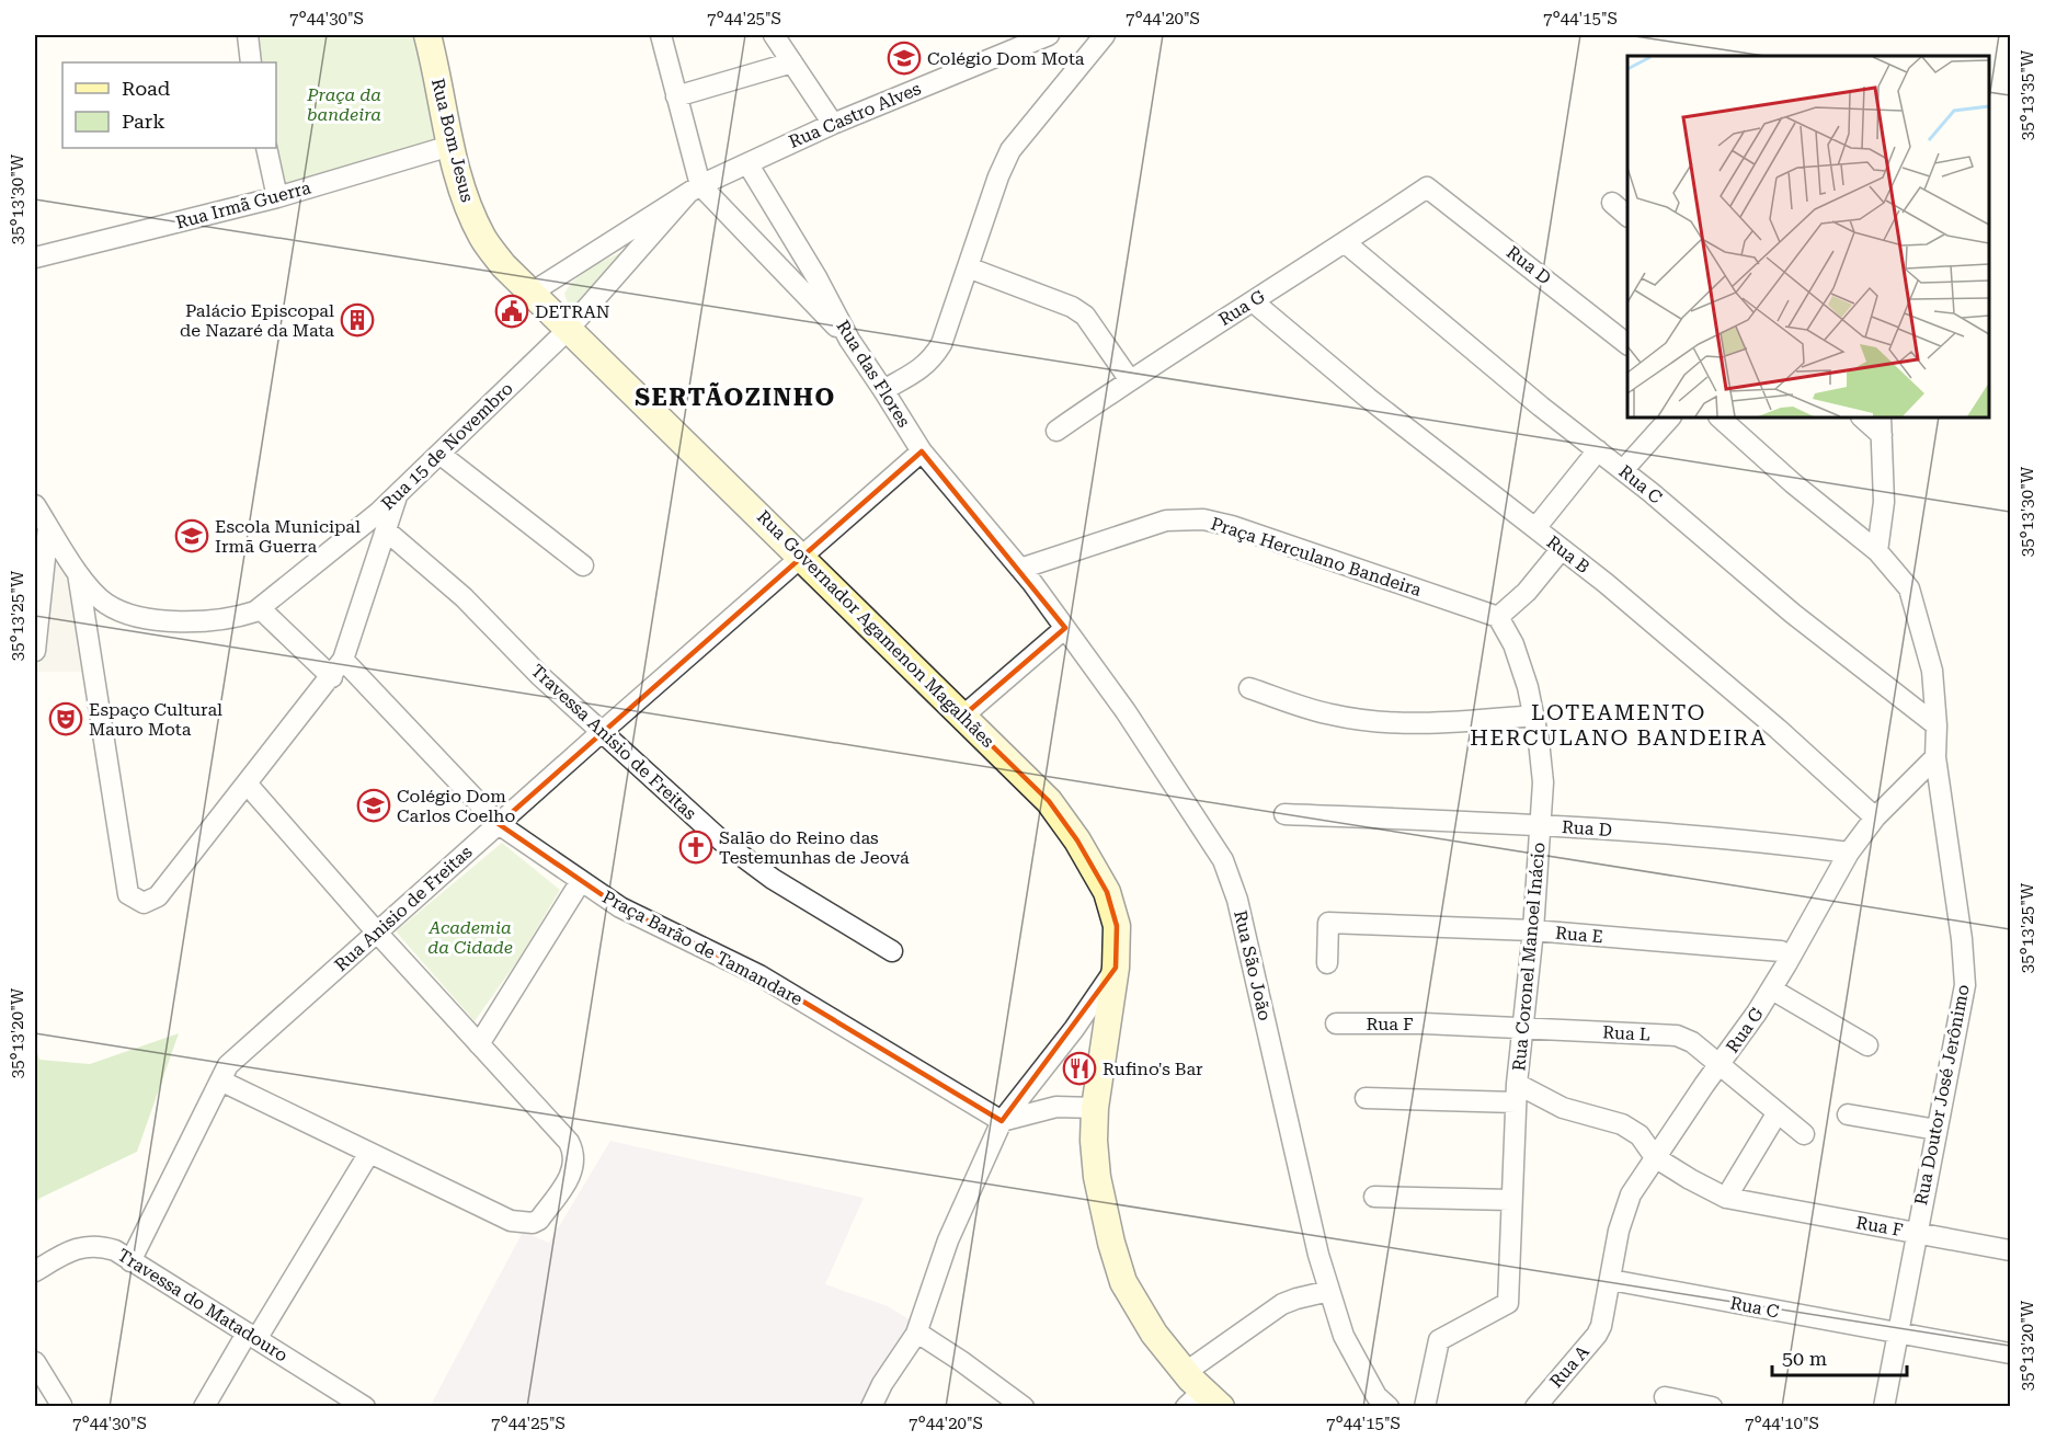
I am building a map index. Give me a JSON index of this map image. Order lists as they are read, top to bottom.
{
  "streets": {
    "street": [
      "Rua Castro Alves",
      "Rua Bom Jesus",
      "Rua Irmã Guerra",
      "Rua D",
      "Rua G",
      "Rua das Flores",
      "Rua 15 de Novembro",
      "Rua C",
      "Rua B",
      "Praça Herculano Bandeira",
      "Rua Governador Agamenon Magalhães",
      "Travessa Anísio de Freitas",
      "Rua Anisio de Freitas",
      "Rua E",
      "Praça Barão de Tamandare",
      "Rua Coronel Manoel Inácio",
      "Rua São João",
      "Rua F",
      "Rua L",
      "Rua Doutor José Jerônimo",
      "Travessa do Matadouro",
      "Rua A"
    ]
  },
  "crossings": [
    ["Rua Castro Alves", "Rua Bom Jesus"],
    ["Rua Castro Alves", "Rua das Flores"],
    ["Rua Castro Alves", "Rua 15 de Novembro"],
    ["Rua Bom Jesus", "Rua Irmã Guerra"],
    ["Rua Bom Jesus", "Rua 15 de Novembro"],
    ["Rua Bom Jesus", "Rua Governador Agamenon Magalhães"],
    ["Rua D", "Rua G"],
    ["Rua D", "Rua Coronel Manoel Inácio"],
    ["Rua G", "Rua C"],
    ["Rua G", "Rua B"],
    ["Rua G", "Rua E"],
    ["Rua G", "Rua F"],
    ["Rua G", "Rua L"],
    ["Rua G", "Rua Doutor José Jerônimo"],
    ["Rua G", "Rua A"],
    ["Rua das Flores", "Praça Herculano Bandeira"],
    ["Rua das Flores", "Rua Anisio de Freitas"],
    ["Rua das Flores", "Rua São João"],
    ["Rua 15 de Novembro", "Rua Governador Agamenon Magalhães"],
    ["Rua 15 de Novembro", "Praça Barão de Tamandare"],
    ["Rua C", "Rua Doutor José Jerônimo"],
    ["Praça Herculano Bandeira", "Rua Coronel Manoel Inácio"],
    ["Praça Herculano Bandeira", "Rua São João"],
    ["Rua Governador Agamenon Magalhães", "Rua Anisio de Freitas"],
    ["Travessa Anísio de Freitas", "Rua Anisio de Freitas"],
    ["Rua Anisio de Freitas", "Praça Barão de Tamandare"],
    ["Rua Anisio de Freitas", "Travessa do Matadouro"],
    ["Rua E", "Rua Coronel Manoel Inácio"],
    ["Rua Coronel Manoel Inácio", "Rua F"],
    ["Rua Coronel Manoel Inácio", "Rua L"],
    ["Rua F", "Rua L"],
    ["Rua F", "Rua Doutor José Jerônimo"]
  ],
  "districts": ["SERTÃOZINHO", "LOTEAMENTO HERCULANO BANDEIRA"],
  "parks": ["Praça da bandeira", "Academia da Cidade"],
  "places": {
    "school or university": ["Colégio Dom Mota", "Escola Municipal Irmã Guerra", "Colégio Dom Carlos Coelho"],
    "public building": ["DETRAN"],
    "building": ["Palácio Episcopal de Nazaré da Mata"],
    "theatre": ["Espaço Cultural Mauro Mota"],
    "church": ["Salão do Reino das Testemunhas de Jeová"],
    "restaurant": ["Rufino's Bar"]
  },
  "legend": ["Road", "Park"],
  "scale_bar": "50 m",
  "coordinates": [
    "7°44'30\"S",
    "7°44'25\"S",
    "7°44'20\"S",
    "7°44'15\"S",
    "35°13'35\"W",
    "35°13'30\"W",
    "35°13'25\"W",
    "35°13'20\"W",
    "7°44'10\"S"
  ]
}
